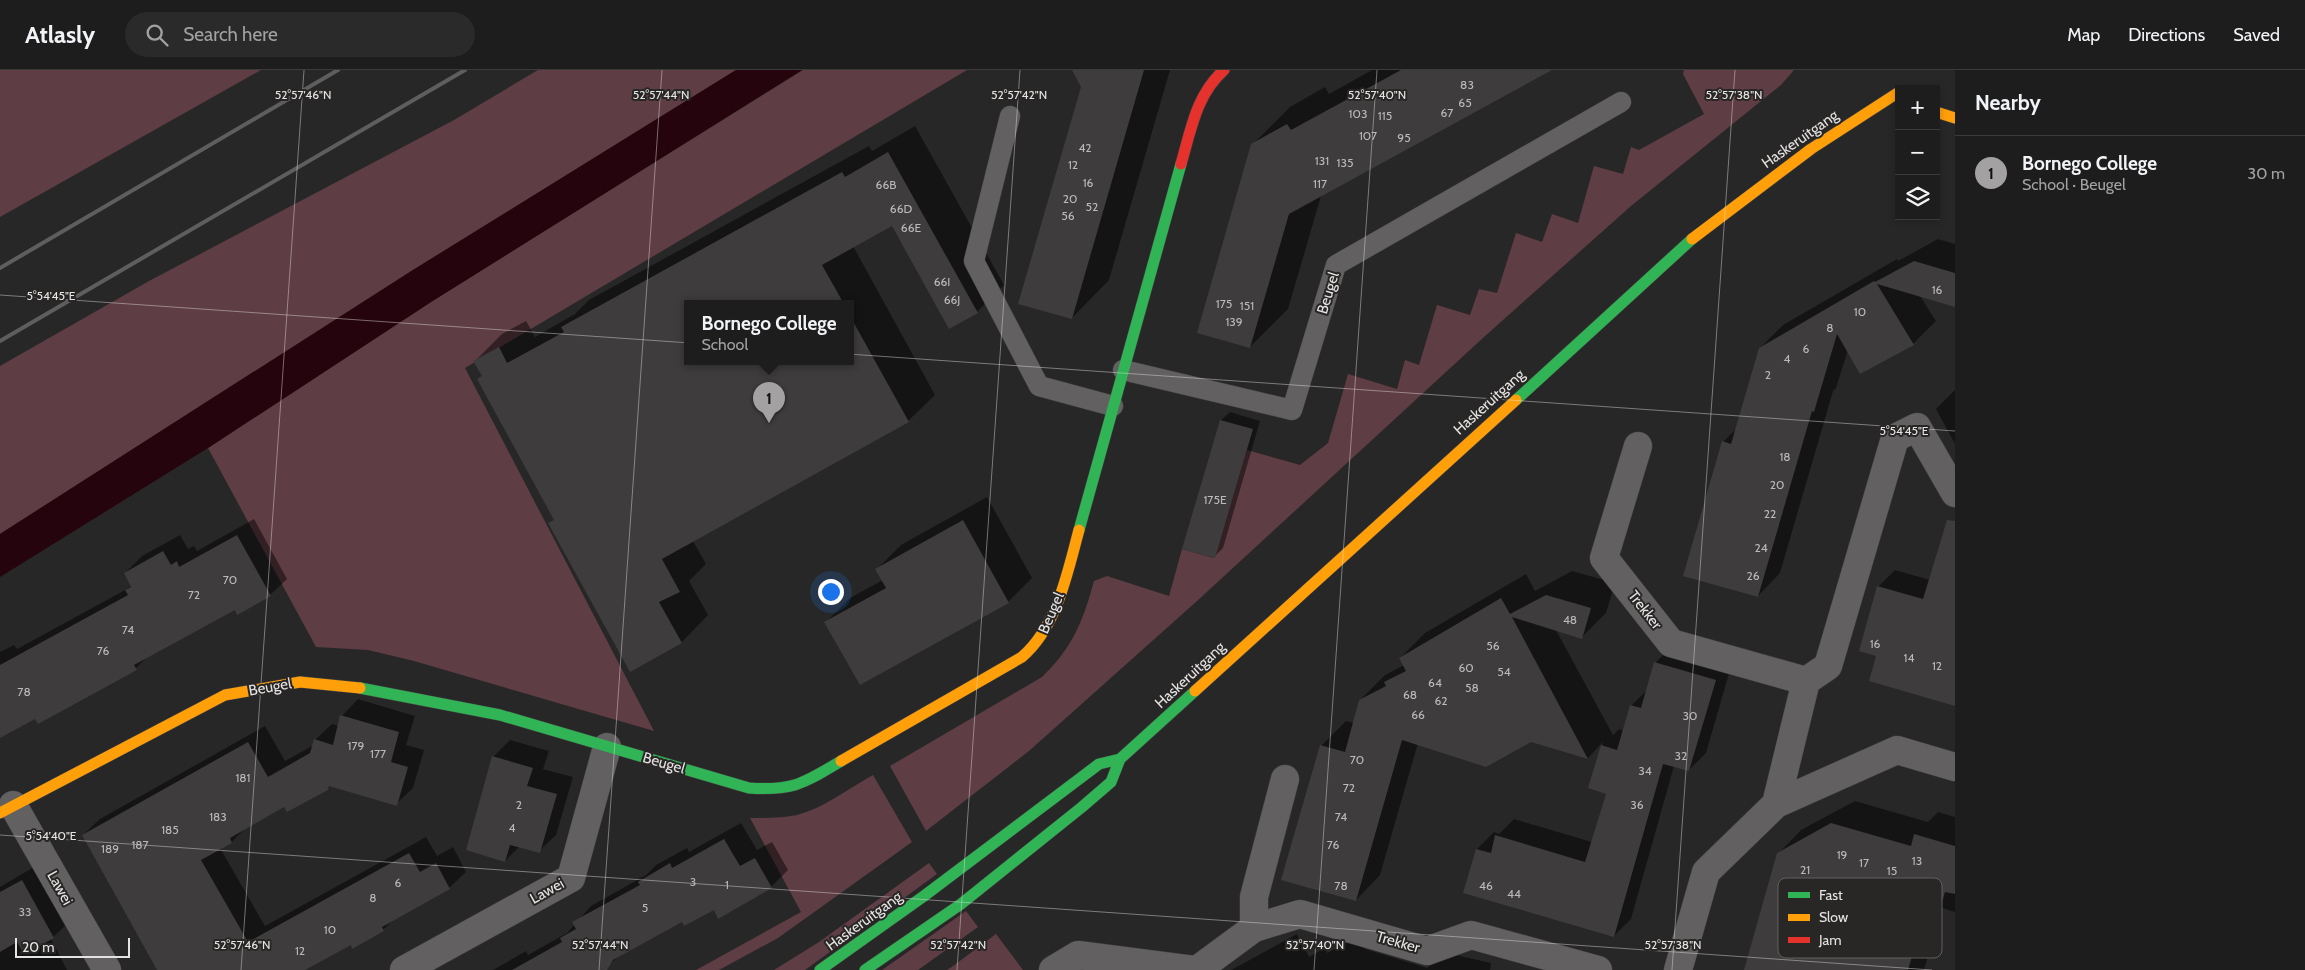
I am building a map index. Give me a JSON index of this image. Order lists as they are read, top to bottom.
{
  "streets": {
    "main road": ["Haskeruitgang", "Beugel"],
    "street": ["Trekker", "Lawei"]
  },
  "crossings": [
    ["Beugel", "Lawei"]
  ],
  "house_numbers": [
    "83",
    "65",
    "67",
    "103",
    "115",
    "107",
    "95",
    "42",
    "131",
    "135",
    "12",
    "16",
    "117",
    "66B",
    "20",
    "52",
    "66D",
    "56",
    "66E",
    "66I",
    "16",
    "66J",
    "175",
    "151",
    "10",
    "139",
    "8",
    "6",
    "4",
    "2",
    "18",
    "20",
    "175E",
    "22",
    "24",
    "26",
    "70",
    "72",
    "48",
    "74",
    "16",
    "56",
    "76",
    "14",
    "12",
    "60",
    "54",
    "64",
    "58",
    "78",
    "68",
    "62",
    "66",
    "30",
    "179",
    "177",
    "32",
    "70",
    "34",
    "181",
    "72",
    "2",
    "36",
    "183",
    "74",
    "4",
    "185",
    "187",
    "76",
    "189",
    "19",
    "13",
    "17",
    "21",
    "15",
    "3",
    "6",
    "1",
    "78",
    "46",
    "44",
    "8",
    "5",
    "33",
    "10",
    "12"
  ],
  "legend": ["Fast", "Slow", "Jam"],
  "scale_bar": "20 m",
  "page": {
    "header": "Atlasly",
    "search": "Search here",
    "nav": ["Map", "Directions", "Saved"],
    "heading": "Nearby",
    "map_buttons": ["+", "−"],
    "list": [
      {
        "mark": "1",
        "name": "Bornego College",
        "note": "School · Beugel",
        "value": "30 m"
      }
    ],
    "popup": ["Bornego College", "School"],
    "pins": "1",
    "scale": "20 m"
  },
  "coordinates": [
    "52°57'46\"N",
    "52°57'44\"N",
    "52°57'42\"N",
    "52°57'40\"N",
    "52°57'38\"N",
    "5°54'45\"E",
    "5°54'40\"E"
  ]
}
